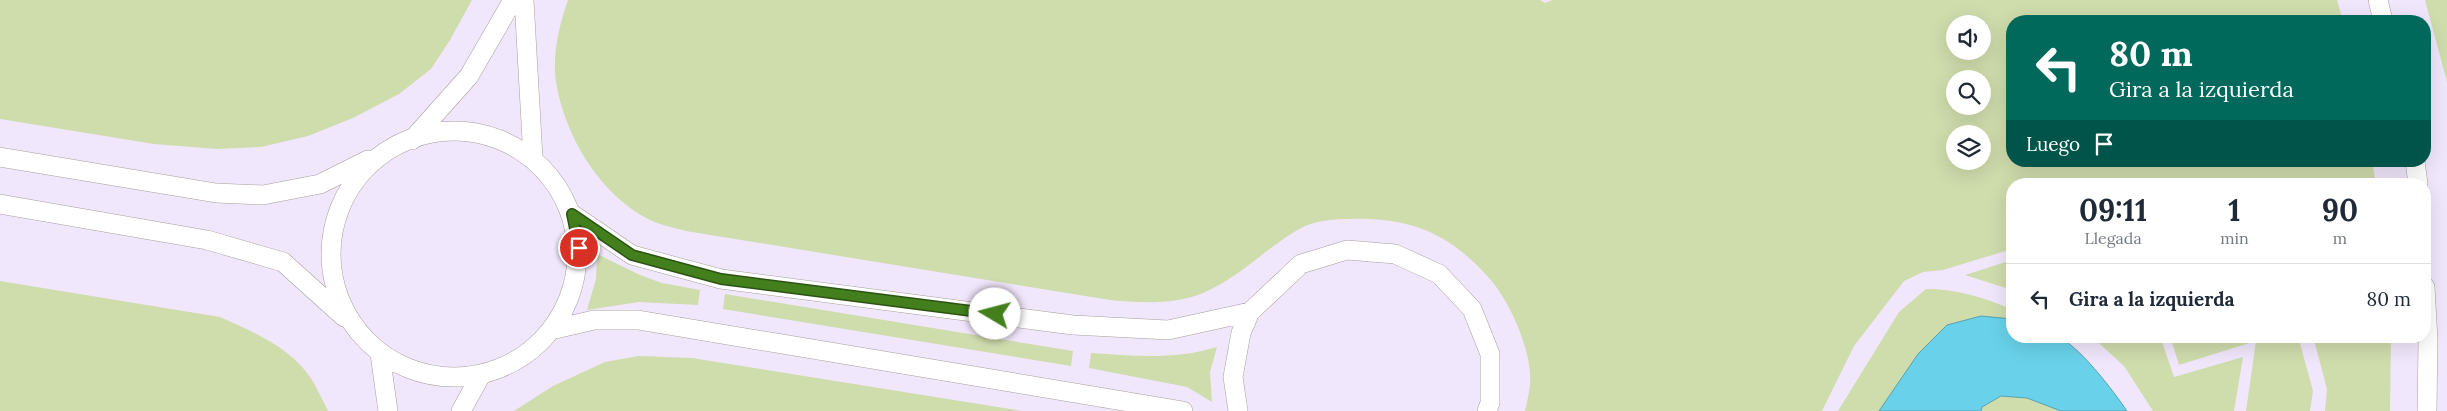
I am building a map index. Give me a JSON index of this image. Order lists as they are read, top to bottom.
{
  "page": {
    "turn": ["80 m", "Gira a la izquierda"],
    "then": "Luego",
    "eta": [
      "09:11",
      "Llegada",
      "1",
      "min",
      "90",
      "m"
    ],
    "list": [
      {
        "name": "Gira a la izquierda",
        "value": "80 m"
      }
    ]
  }
}
